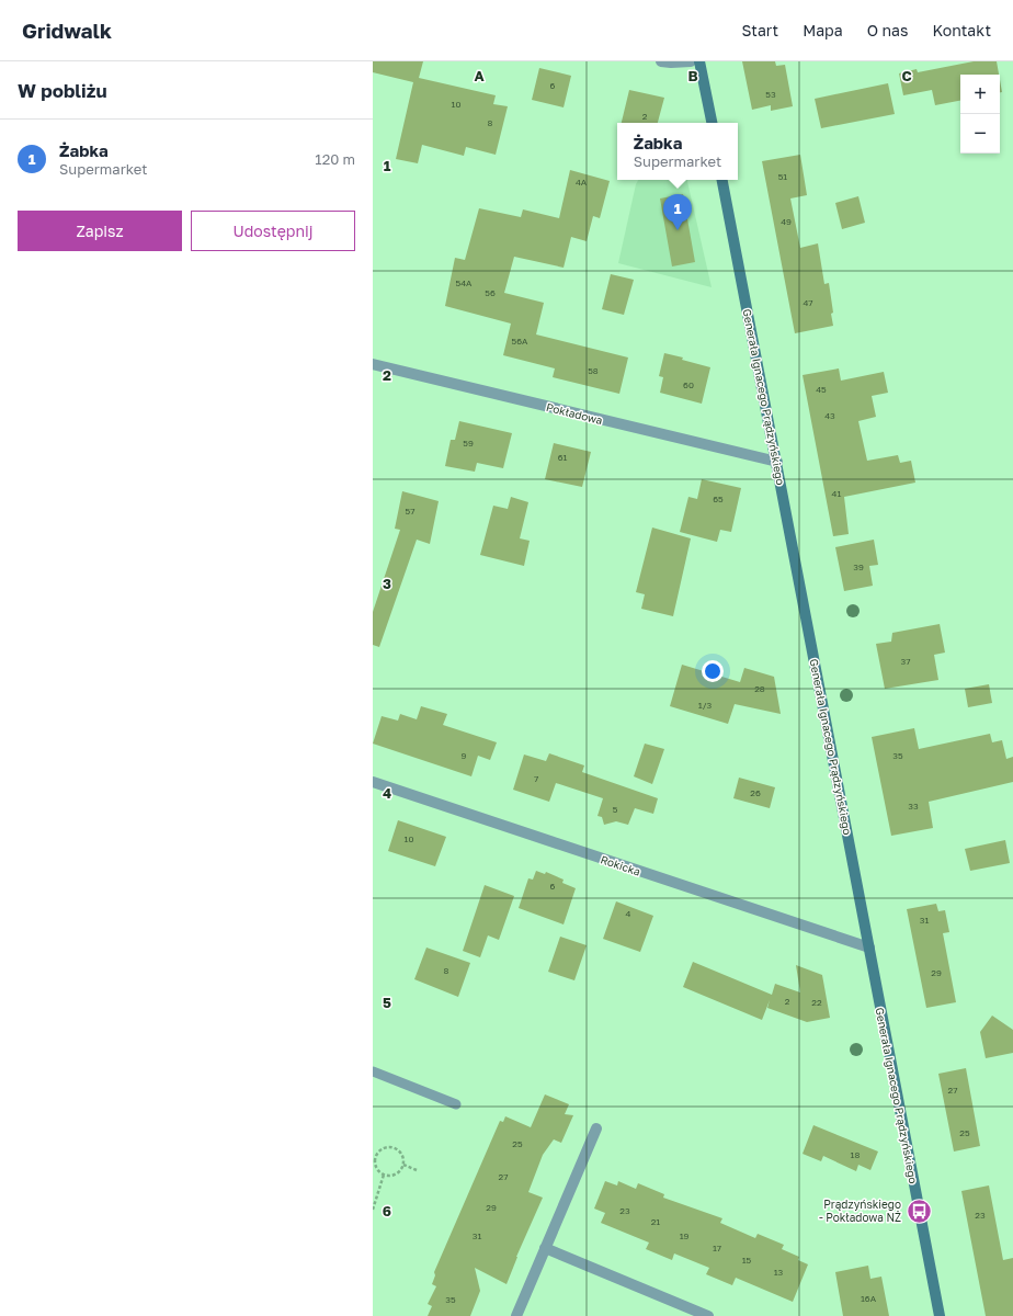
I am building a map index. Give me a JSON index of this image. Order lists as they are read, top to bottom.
{
  "streets": {
    "street": ["Generała Ignacego Prądzyńskiego", "Pokładowa", "Rokicka"]
  },
  "crossings": [
    ["Generała Ignacego Prądzyńskiego", "Pokładowa"],
    ["Generała Ignacego Prądzyńskiego", "Rokicka"]
  ],
  "places": {
    "bus stop": ["Prądzyńskiego - Pokładowa NŻ"]
  },
  "house_numbers": [
    "6",
    "53",
    "10",
    "2",
    "8",
    "51",
    "4A",
    "49",
    "54A",
    "56",
    "47",
    "56A",
    "58",
    "60",
    "45",
    "43",
    "59",
    "61",
    "41",
    "65",
    "57",
    "39",
    "37",
    "28",
    "1/3",
    "9",
    "35",
    "7",
    "26",
    "33",
    "5",
    "10",
    "6",
    "4",
    "31",
    "8",
    "29",
    "2",
    "22",
    "27",
    "25",
    "25",
    "18",
    "27",
    "29",
    "23",
    "23",
    "21",
    "31",
    "19",
    "17",
    "15",
    "13",
    "16A",
    "35"
  ],
  "page": {
    "header": "Gridwalk",
    "nav": [
      "Start",
      "Mapa",
      "O nas",
      "Kontakt"
    ],
    "heading": "W pobliżu",
    "map_buttons": ["+", "−"],
    "list": [
      {
        "mark": "1",
        "name": "Żabka",
        "note": "Supermarket",
        "value": "120 m"
      }
    ],
    "popup": ["Żabka", "Supermarket"],
    "pins": "1",
    "buttons": ["Zapisz", "Udostępnij"]
  },
  "grid": {
    "columns": ["A", "B", "C"],
    "rows": [
      "1",
      "2",
      "3",
      "4",
      "5",
      "6"
    ]
  }
}
